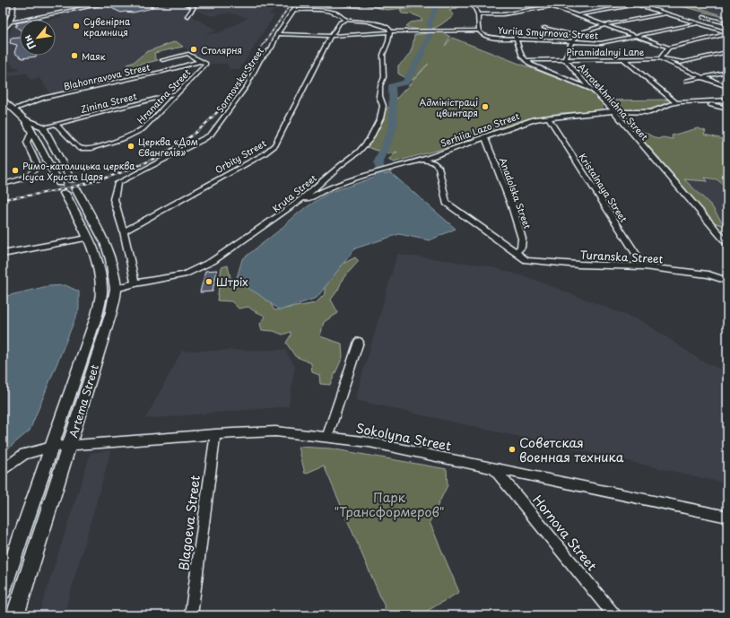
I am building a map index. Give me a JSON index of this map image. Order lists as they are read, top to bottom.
{
  "streets": {
    "main road": ["Artema Street"],
    "street": [
      "Yuriia Smyrnova Street",
      "Piramidalnyi Lane",
      "Blahonravova Street",
      "Sormovska Street",
      "Hranatna Street",
      "Ahrotekhnichna Street",
      "Zinina Street",
      "Serhiia Lazo Street",
      "Orbity Street",
      "Kristalnaya Street",
      "Kruta Street",
      "Anadolska Street",
      "Turanska Street",
      "Sokolyna Street",
      "Blagoeva Street",
      "Hornova Street"
    ]
  },
  "crossings": [
    ["Yuriia Smyrnova Street", "Ahrotekhnichna Street"],
    ["Piramidalnyi Lane", "Ahrotekhnichna Street"],
    ["Blahonravova Street", "Hranatna Street"],
    ["Sormovska Street", "Orbity Street"],
    ["Sormovska Street", "Kruta Street"],
    ["Hranatna Street", "Zinina Street"],
    ["Ahrotekhnichna Street", "Serhiia Lazo Street"],
    ["Serhiia Lazo Street", "Kristalnaya Street"],
    ["Serhiia Lazo Street", "Kruta Street"],
    ["Serhiia Lazo Street", "Anadolska Street"],
    ["Serhiia Lazo Street", "Turanska Street"],
    ["Kristalnaya Street", "Turanska Street"],
    ["Kruta Street", "Artema Street"],
    ["Anadolska Street", "Turanska Street"],
    ["Artema Street", "Sokolyna Street"],
    ["Sokolyna Street", "Blagoeva Street"],
    ["Sokolyna Street", "Hornova Street"]
  ],
  "parks": ["Парк \"Трансформеров\""],
  "places": [
    "Сувенірна крамниця",
    "Столярня",
    "Маяк",
    "Адміністраці цвинтаря",
    "Церква «Дом Євангелія»",
    "Римо-католицька церква Ісуса Христа Царя",
    "Штріх",
    "Советская военная техника"
  ],
  "north": "bottom left"
}
